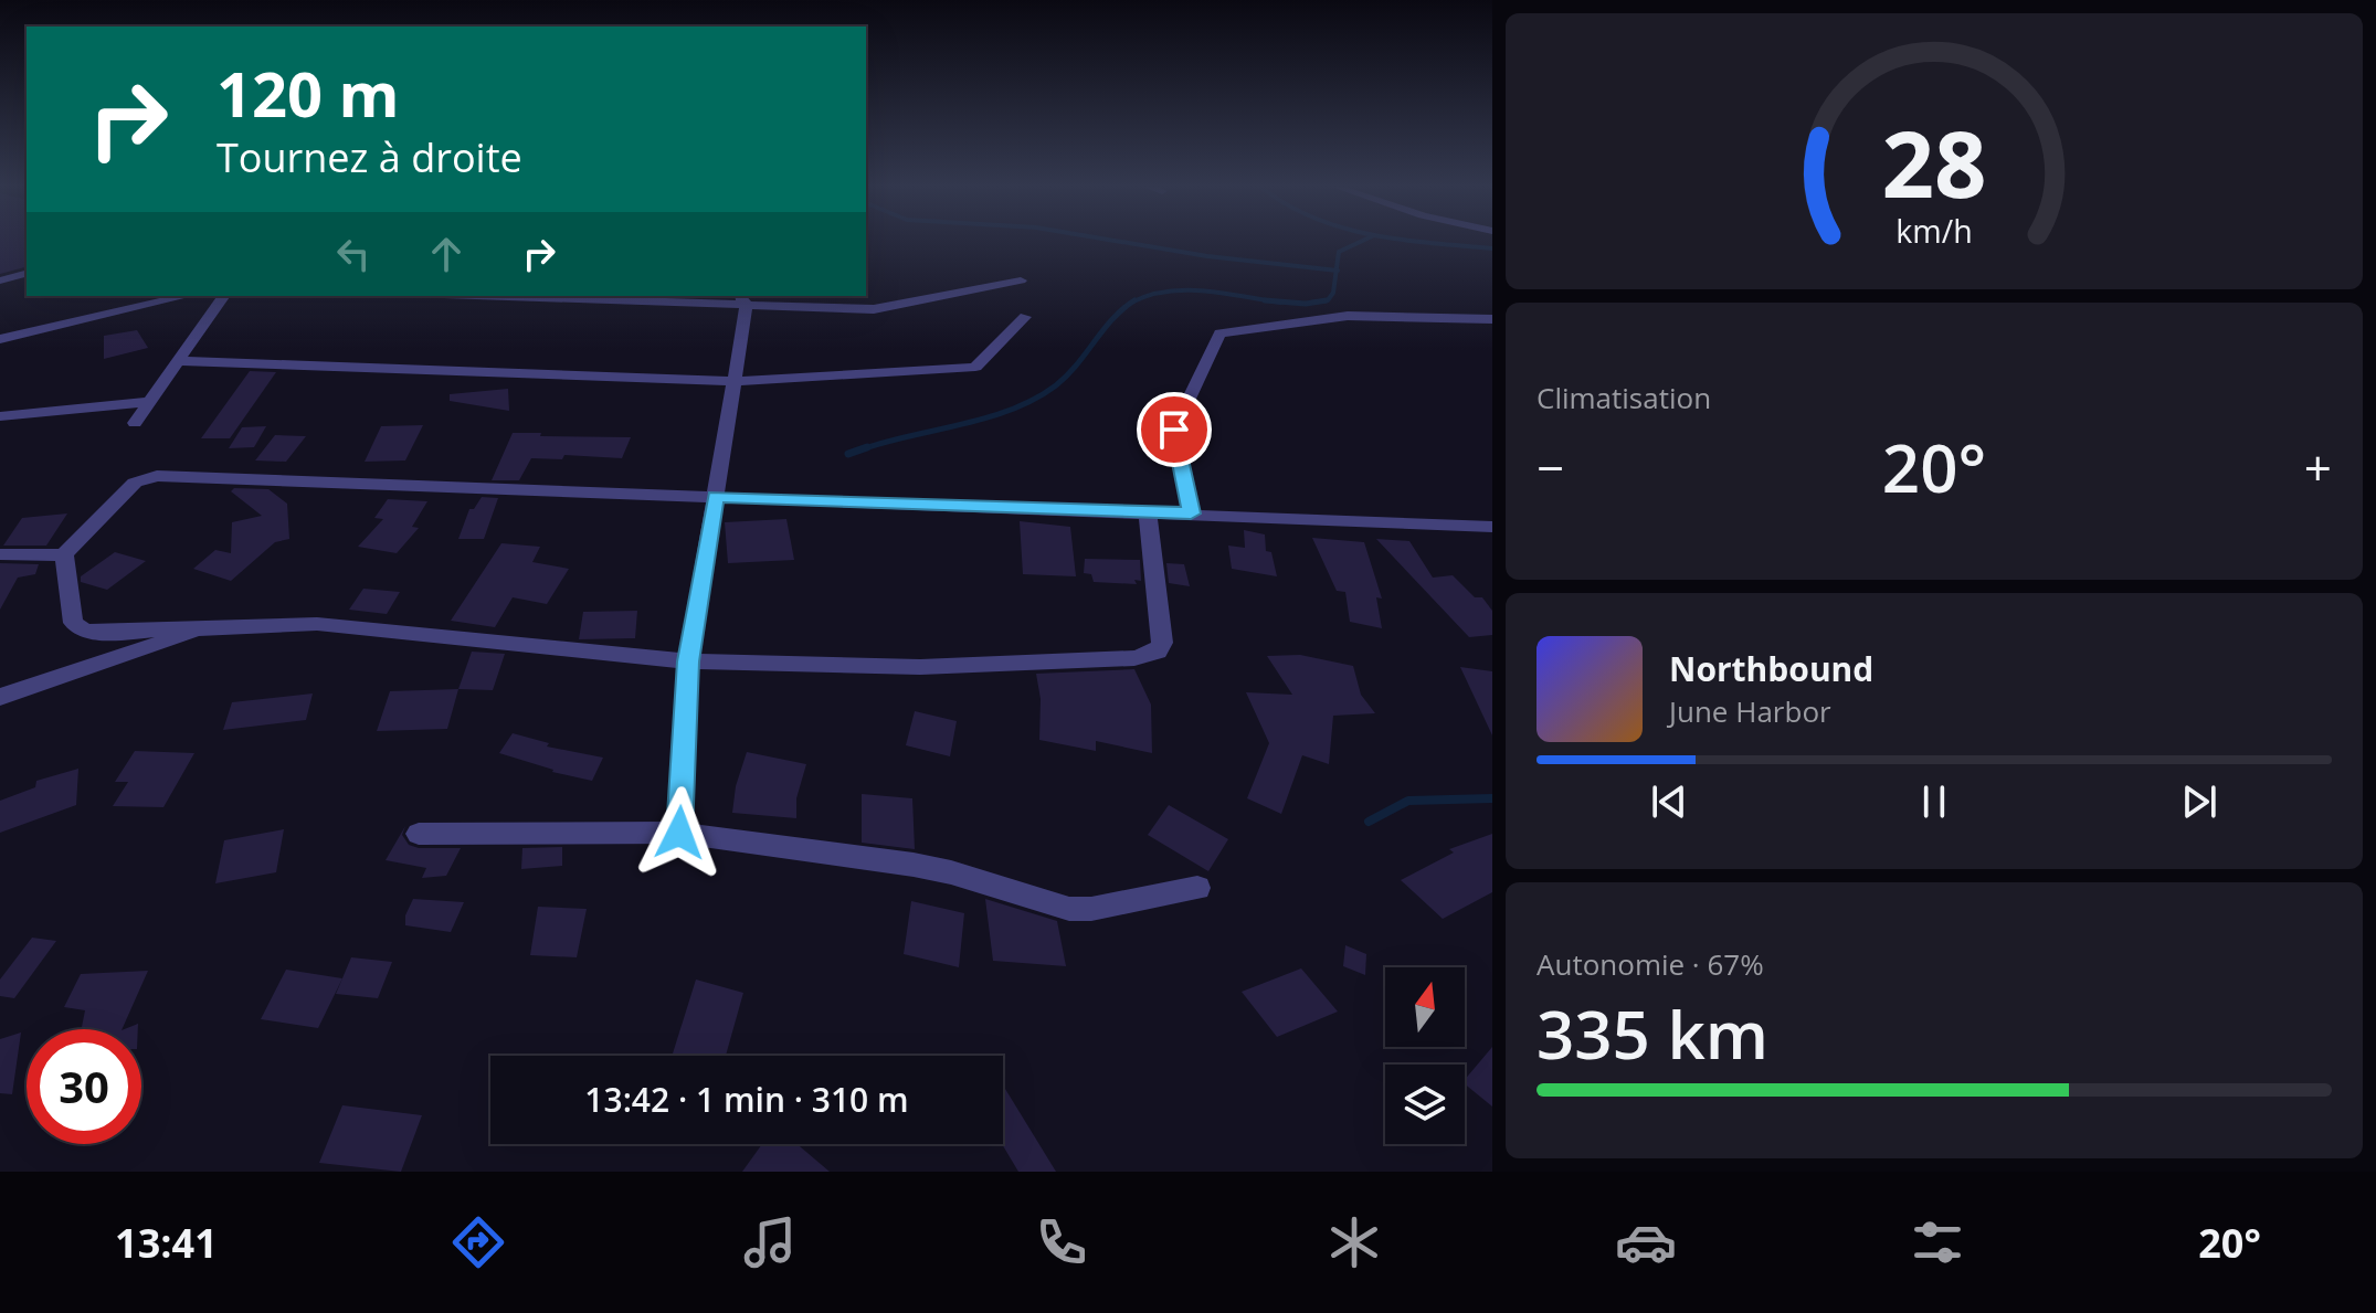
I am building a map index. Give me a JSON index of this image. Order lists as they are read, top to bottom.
{
  "north": "top",
  "page": {
    "turn": ["120 m", "Tournez à droite"],
    "tile": [
      "Climatisation",
      ["Autonomie · 67%", "335 km"]
    ],
    "heat": ["−", "20°", "+"],
    "song": ["Northbound", "June Harbor"],
    "limit": "30",
    "trip": "13:42 · 1 min · 310 m",
    "tabs": ["13:41", "20°"],
    "gauge": ["28", "km/h"]
  }
}
